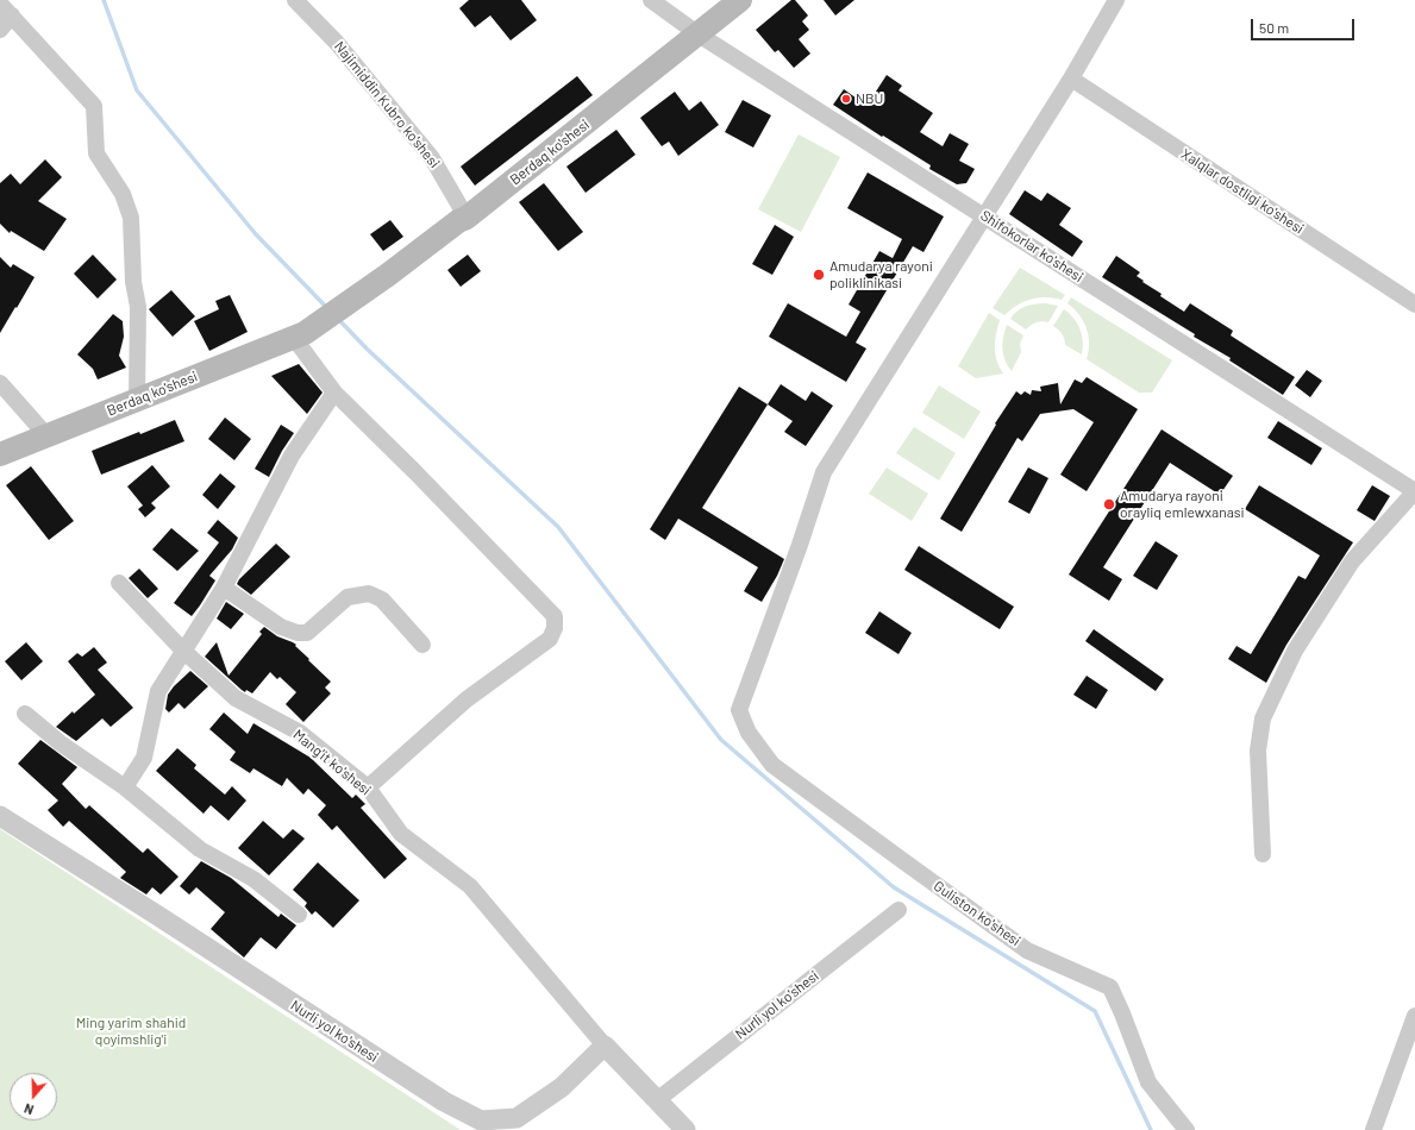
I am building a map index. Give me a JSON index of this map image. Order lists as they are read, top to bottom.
{
  "streets": {
    "main road": ["Berdaq ko'shesi"],
    "street": [
      "Najimiddin Kubro ko'shesi",
      "Xalqlar dostligi ko'shesi",
      "Shifokorlar ko'shesi",
      "Mang'it ko'shesi",
      "Guliston ko'shesi",
      "Nurli yol ko'shesi"
    ]
  },
  "crossings": [
    ["Najimiddin Kubro ko'shesi", "Berdaq ko'shesi"],
    ["Berdaq ko'shesi", "Shifokorlar ko'shesi"],
    ["Shifokorlar ko'shesi", "Guliston ko'shesi"],
    ["Mang'it ko'shesi", "Nurli yol ko'shesi"]
  ],
  "parks": ["Ming yarim shahid qoyimshlig'i"],
  "places": ["NBU", "Amudarya rayoni poliklinikasi", "Amudarya rayoni orayliq emlewxanasi"],
  "scale_bar": "50 m",
  "north": "bottom"
}
